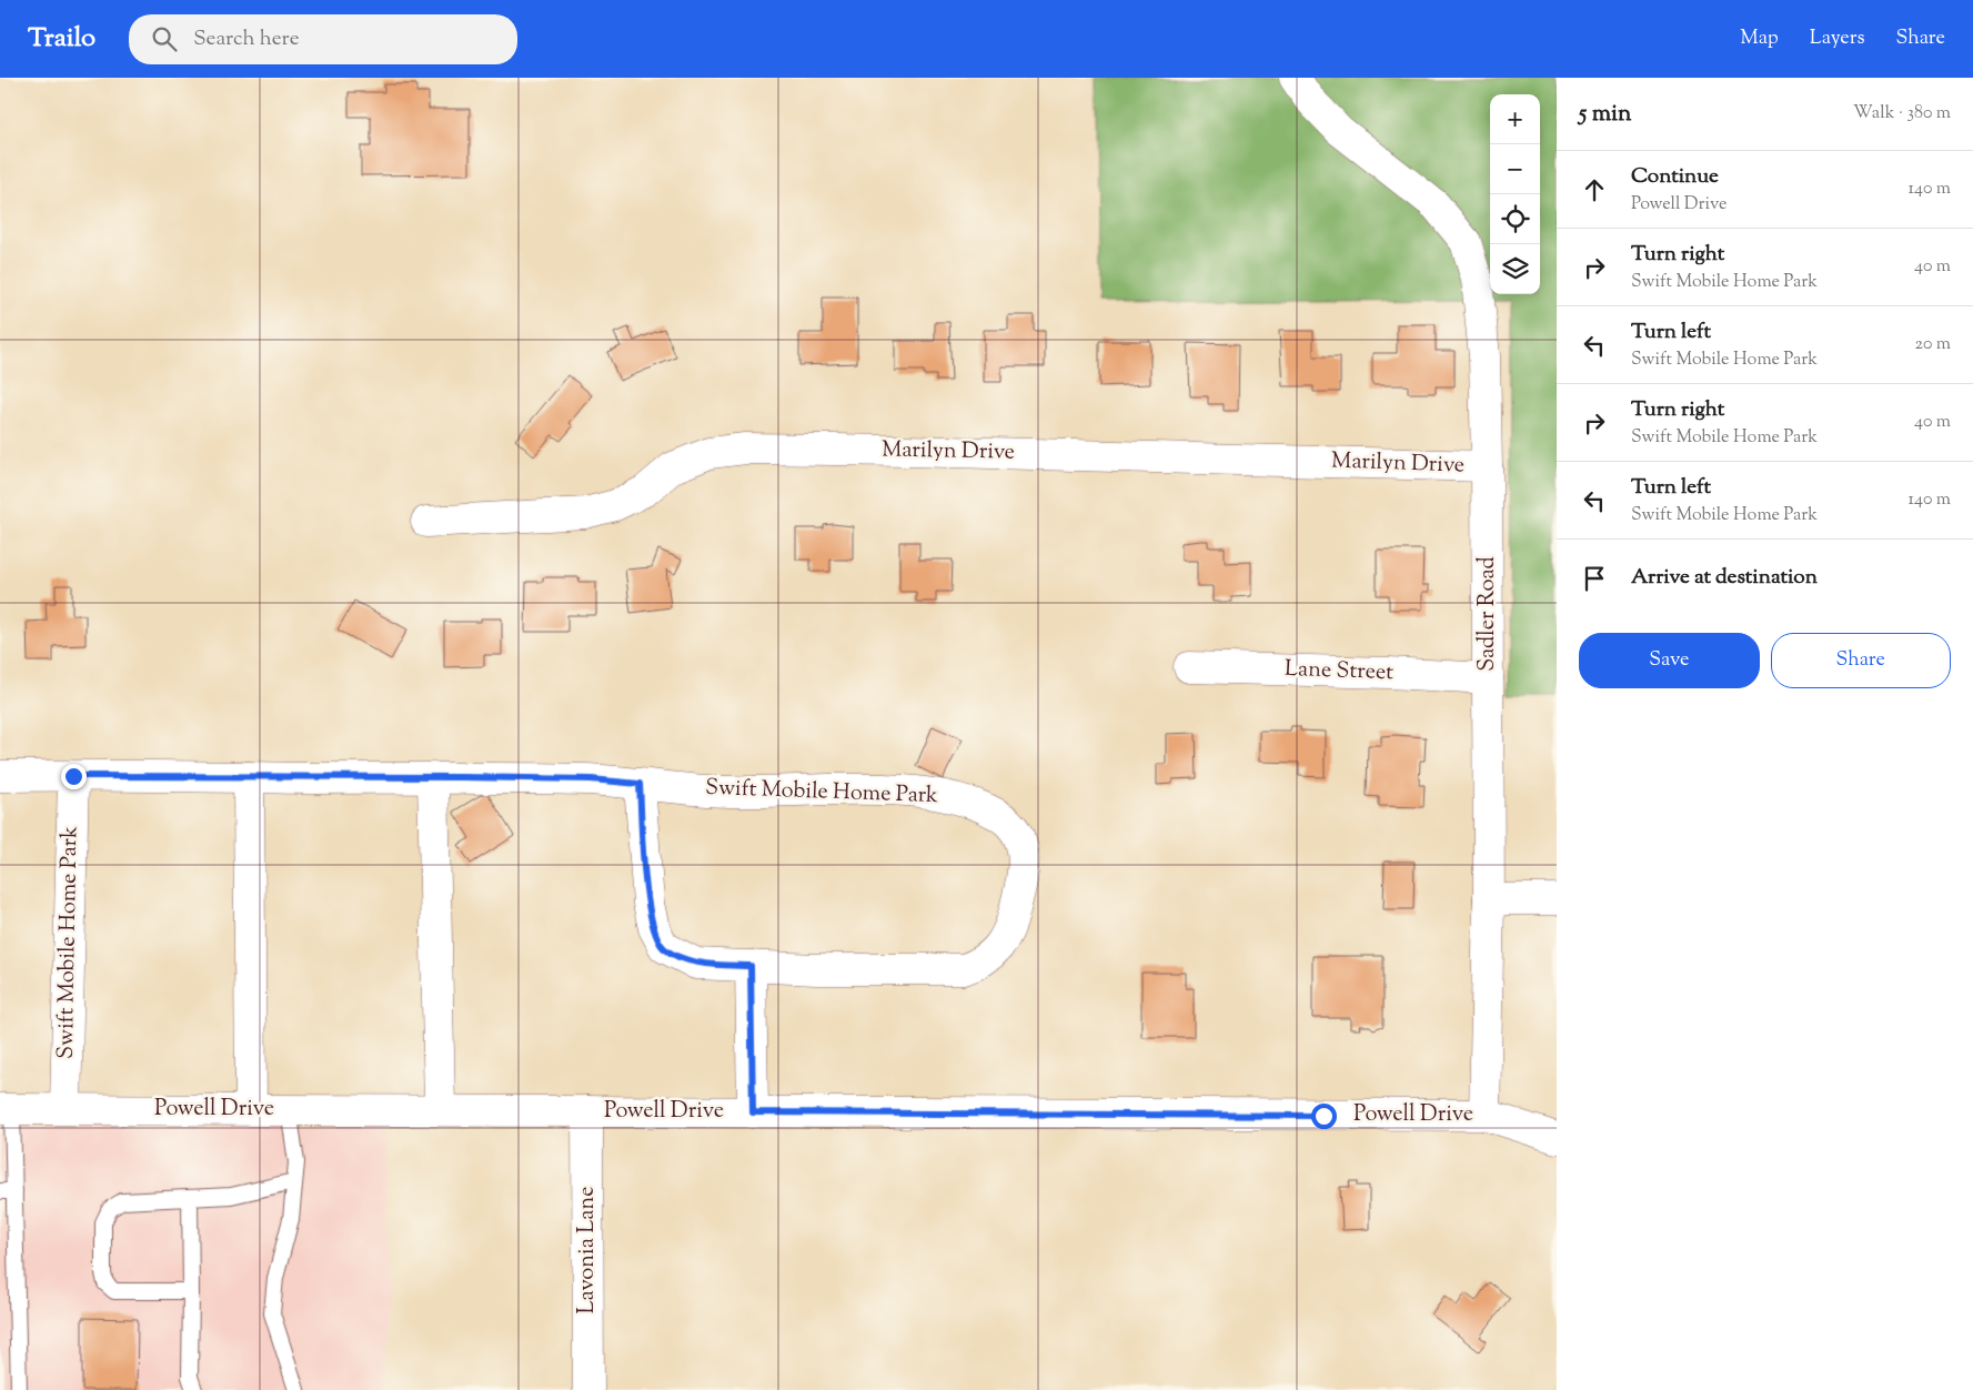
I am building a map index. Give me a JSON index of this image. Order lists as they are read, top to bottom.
{
  "streets": {
    "street": [
      "Marilyn Drive",
      "Sadler Road",
      "Lane Street",
      "Swift Mobile Home Park",
      "Powell Drive",
      "Lavonia Lane"
    ]
  },
  "crossings": [
    ["Marilyn Drive", "Sadler Road"],
    ["Sadler Road", "Lane Street"],
    ["Sadler Road", "Powell Drive"],
    ["Swift Mobile Home Park", "Powell Drive"],
    ["Powell Drive", "Lavonia Lane"]
  ],
  "page": {
    "header": "Trailo",
    "search": "Search here",
    "nav": ["Map", "Layers", "Share"],
    "heading": ["5 min", "Walk · 380 m"],
    "map_buttons": ["+", "−"],
    "list": [
      ["Continue", "Powell Drive", "140 m"],
      ["Turn right", "Swift Mobile Home Park", "40 m"],
      ["Turn left", "Swift Mobile Home Park", "20 m"],
      ["Turn right", "Swift Mobile Home Park", "40 m"],
      ["Turn left", "Swift Mobile Home Park", "140 m"],
      "Arrive at destination"
    ],
    "buttons": ["Save", "Share"]
  }
}
